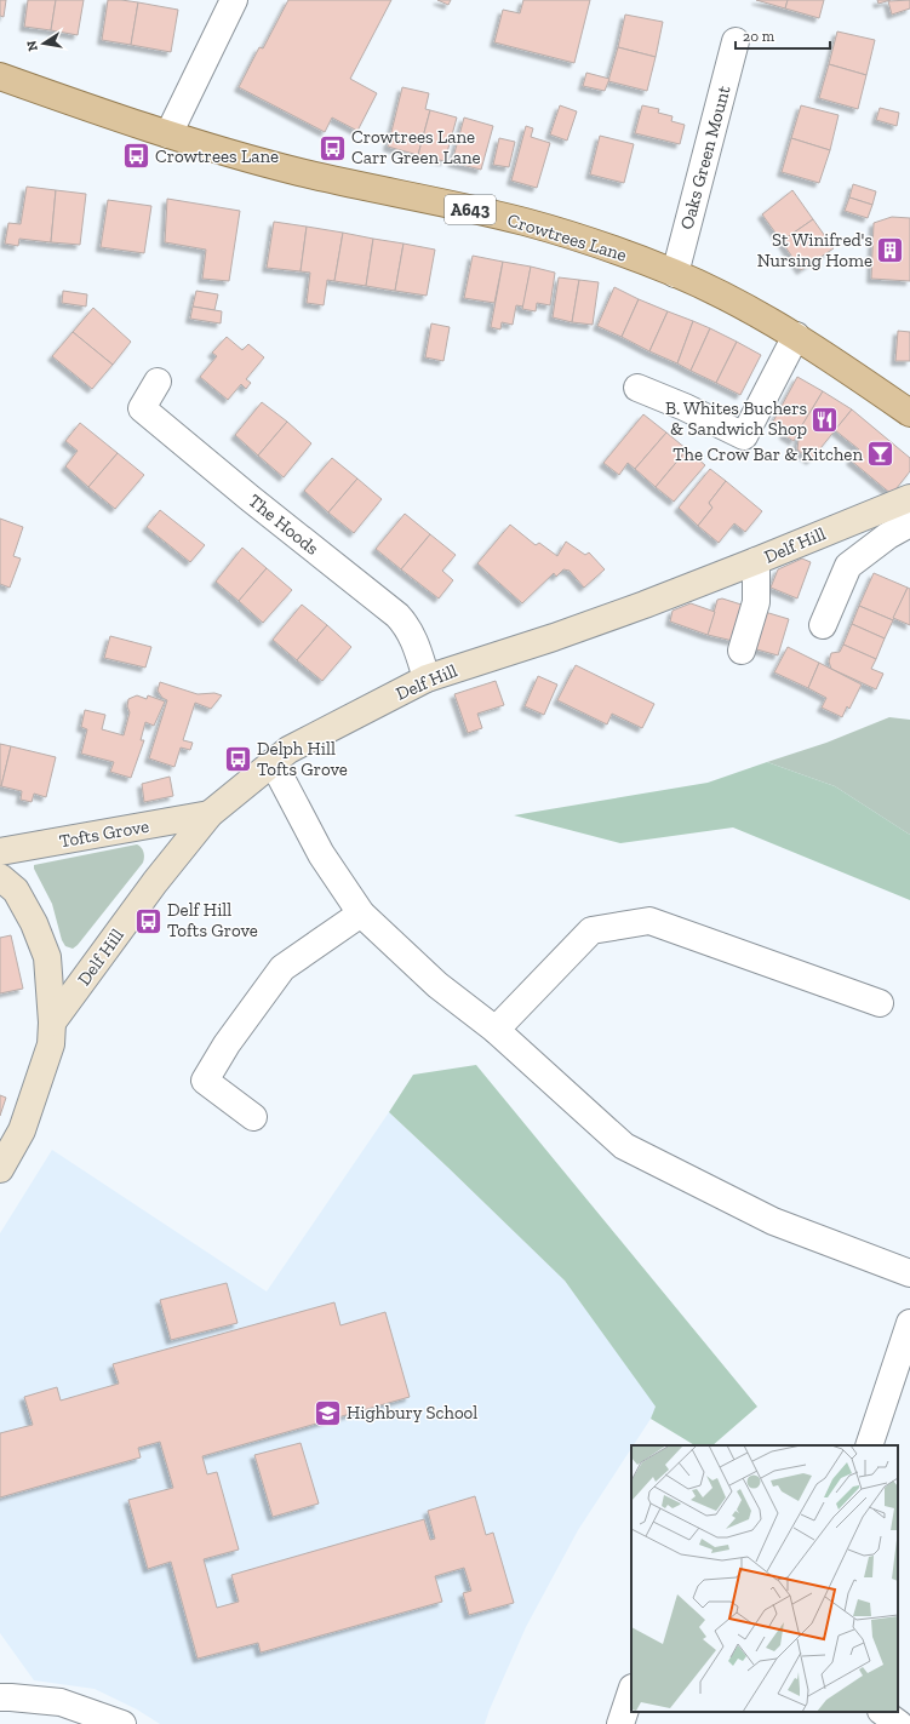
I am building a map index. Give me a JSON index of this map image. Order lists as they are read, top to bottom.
{
  "streets": {
    "main road": ["A643", "Crowtrees Lane"],
    "street": [
      "Oaks Green Mount",
      "The Hoods",
      "Delf Hill",
      "Tofts Grove"
    ]
  },
  "crossings": [
    ["Oaks Green Mount", "Crowtrees Lane"],
    ["The Hoods", "Delf Hill"],
    ["Delf Hill", "Tofts Grove"]
  ],
  "places": {
    "bus stop": [
      "Crowtrees Lane Carr Green Lane",
      "Crowtrees Lane",
      "Delph Hill Tofts Grove",
      "Delf Hill Tofts Grove"
    ],
    "building": ["St Winifred's Nursing Home"],
    "restaurant": ["B. Whites Buchers & Sandwich Shop"],
    "bar": ["The Crow Bar & Kitchen"],
    "school or university": ["Highbury School"]
  },
  "scale_bar": "20 m",
  "north": "left"
}
